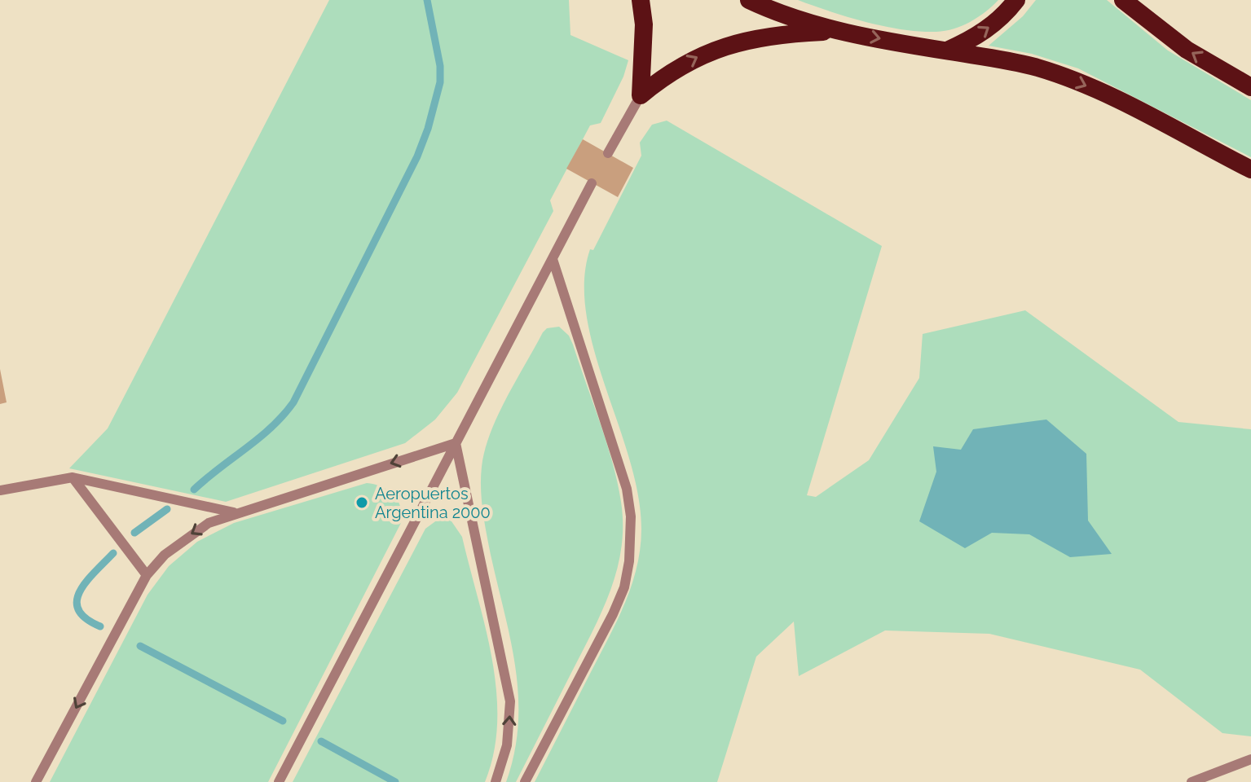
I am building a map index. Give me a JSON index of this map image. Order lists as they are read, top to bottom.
{
  "places": ["Aeropuertos Argentina 2000"]
}
